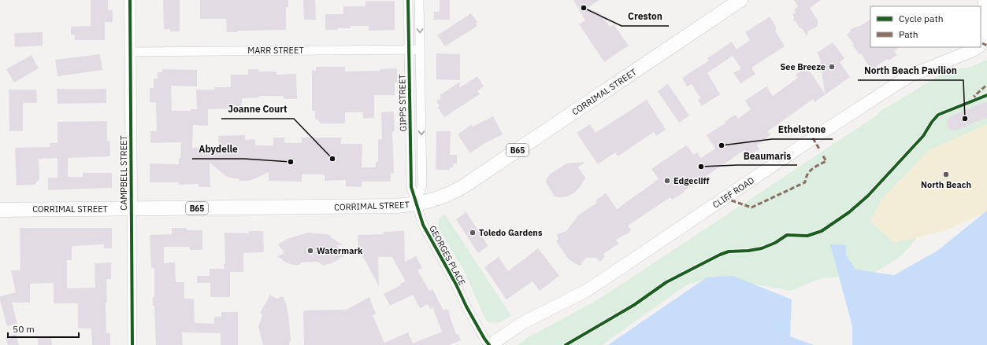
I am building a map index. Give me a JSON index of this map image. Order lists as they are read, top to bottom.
{
  "streets": {
    "main road": ["CORRIMAL STREET", "B65", "CLIFF ROAD"],
    "street": [
      "MARR STREET",
      "GIPPS STREET",
      "CAMPBELL STREET",
      "GEORGES PLACE"
    ]
  },
  "crossings": [
    ["MARR STREET", "GIPPS STREET"],
    ["MARR STREET", "CAMPBELL STREET"],
    ["CORRIMAL STREET", "GIPPS STREET"],
    ["CORRIMAL STREET", "CAMPBELL STREET"],
    ["CORRIMAL STREET", "GEORGES PLACE"],
    ["GIPPS STREET", "GEORGES PLACE"],
    ["CLIFF ROAD", "GEORGES PLACE"]
  ],
  "places": [
    "Creston",
    "See Breeze",
    "North Beach Pavilion",
    "Ethelstone",
    "Joanne Court",
    "Abydelle",
    "Beaumaris",
    "North Beach",
    "Edgecliff",
    "Toledo Gardens",
    "Watermark"
  ],
  "legend": ["Cycle path", "Path"],
  "scale_bar": "50 m"
}
